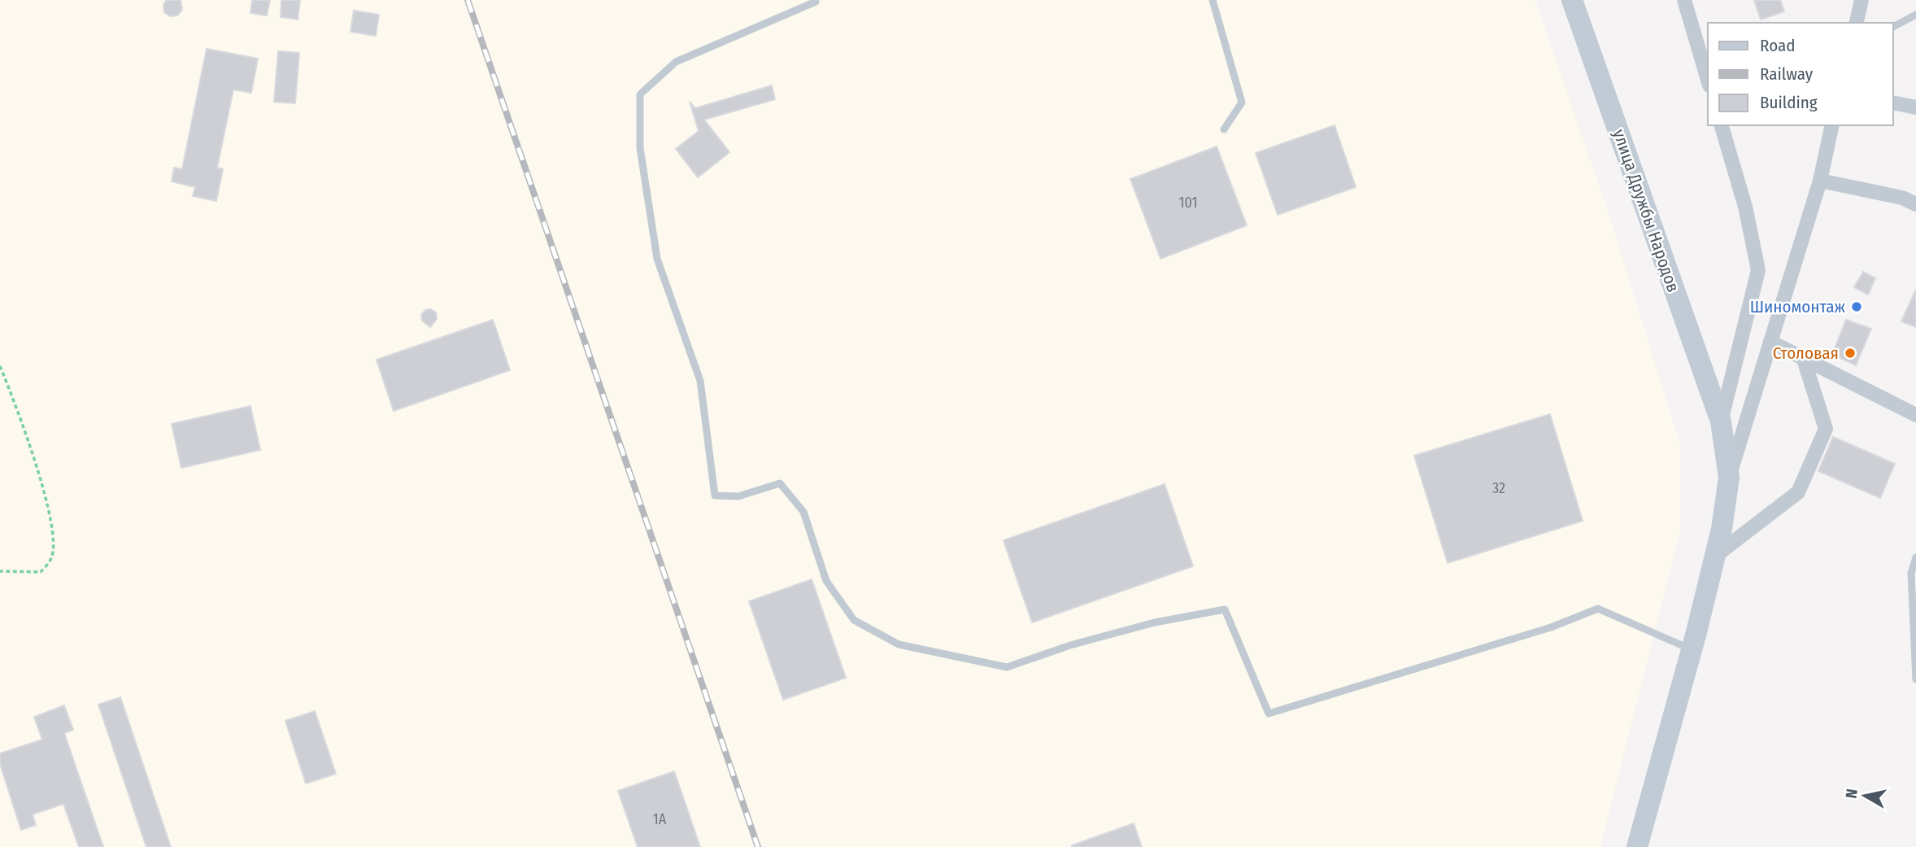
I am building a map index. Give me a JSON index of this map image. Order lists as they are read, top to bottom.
{
  "streets": {
    "street": ["улица Дружбы Народов"]
  },
  "places": ["Шиномонтаж", "Столовая"],
  "house_numbers": ["101", "32", "1А"],
  "legend": ["Road", "Railway", "Building"],
  "north": "left"
}
